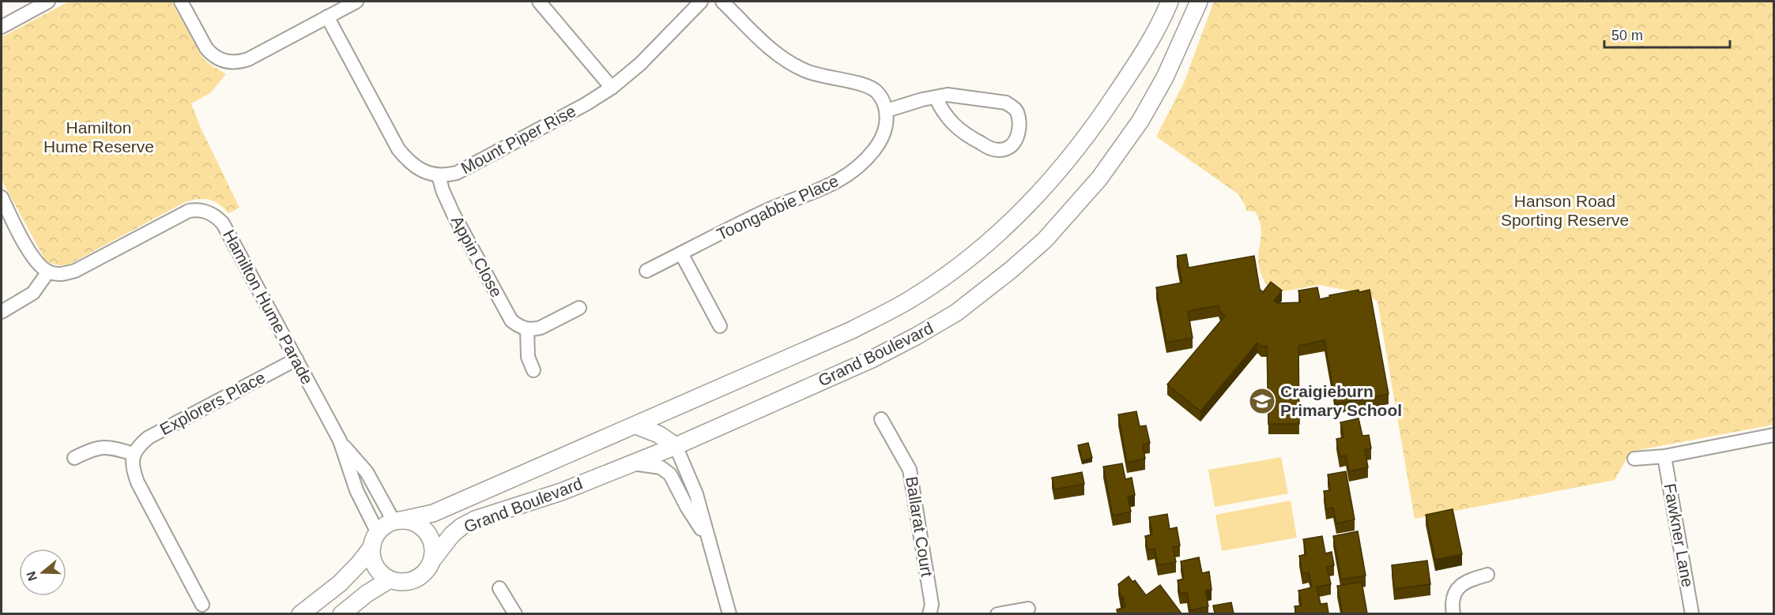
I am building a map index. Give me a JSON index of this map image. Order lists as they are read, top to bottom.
{
  "streets": {
    "street": [
      "Mount Piper Rise",
      "Toongabbie Place",
      "Appin Close",
      "Hamilton Hume Parade",
      "Grand Boulevard",
      "Explorers Place",
      "Ballarat Court",
      "Fawkner Lane"
    ]
  },
  "crossings": [
    ["Mount Piper Rise", "Appin Close"],
    ["Hamilton Hume Parade", "Grand Boulevard"],
    ["Hamilton Hume Parade", "Explorers Place"]
  ],
  "parks": ["Hamilton Hume Reserve", "Hanson Road Sporting Reserve"],
  "places": {
    "school or university": ["Craigieburn Primary School"]
  },
  "scale_bar": "50 m",
  "north": "left"
}
